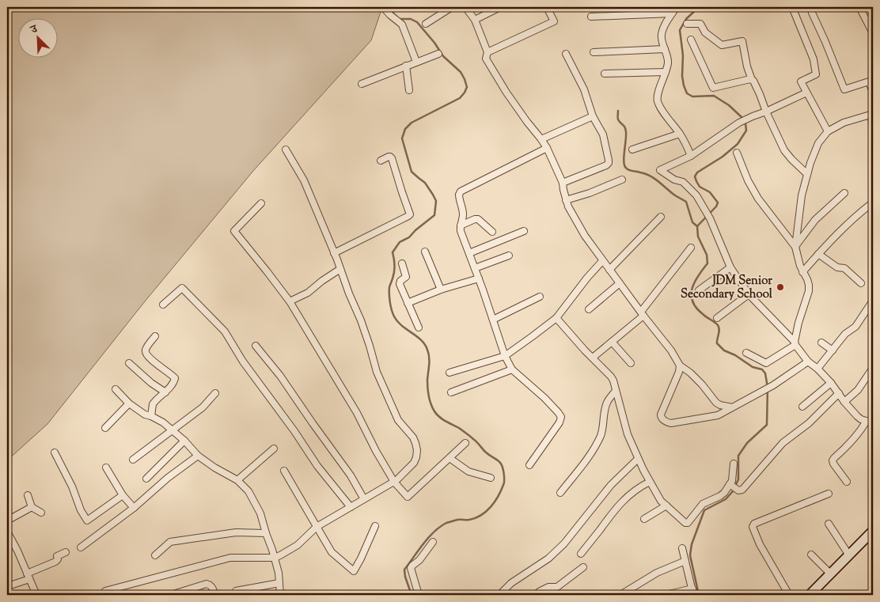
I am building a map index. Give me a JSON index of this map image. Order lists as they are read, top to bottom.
{
  "places": ["JDM Senior Secondary School"],
  "north": "top left"
}
